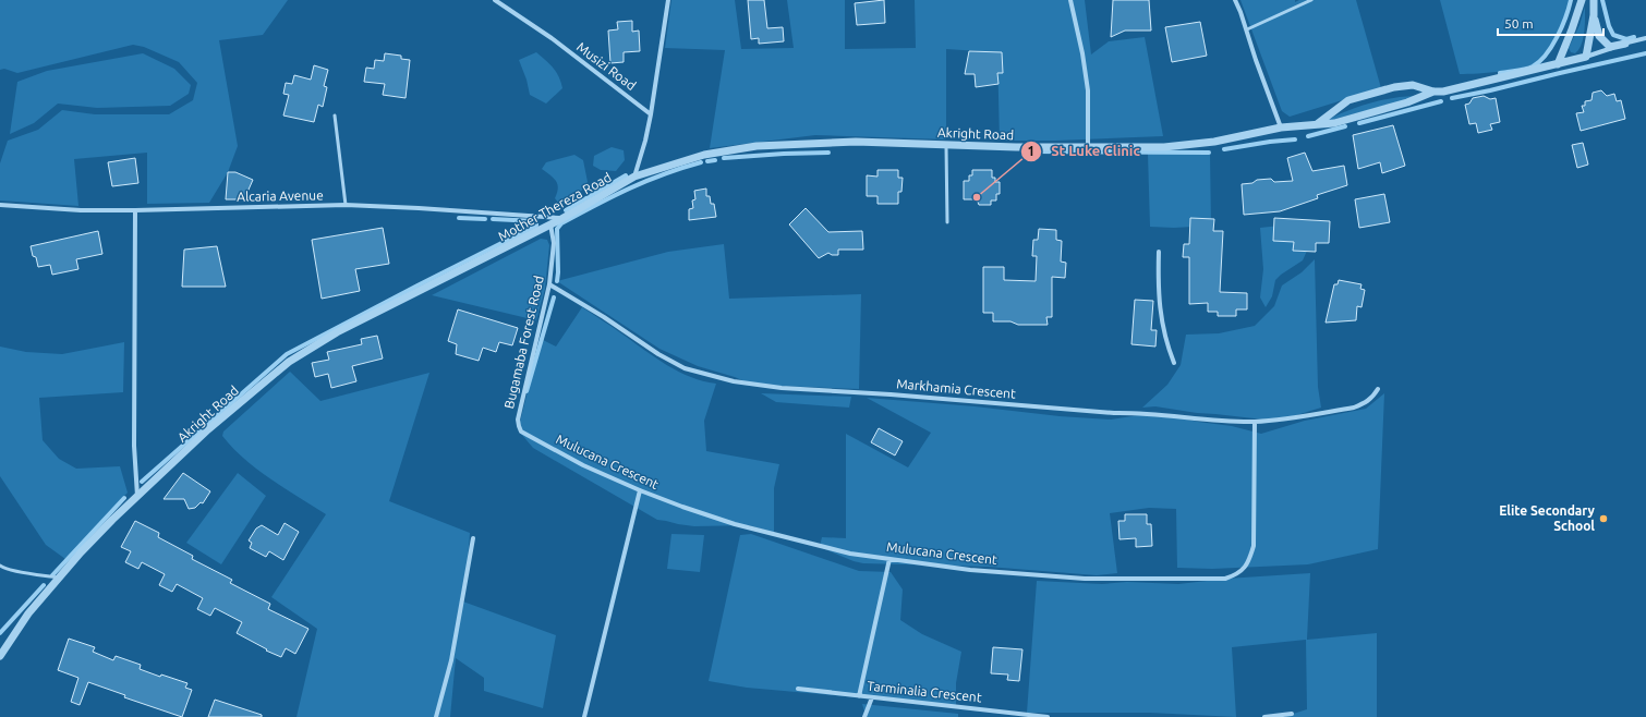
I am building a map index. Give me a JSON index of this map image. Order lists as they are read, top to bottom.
{
  "streets": {
    "street": [
      "Musizi Road",
      "Akright Road",
      "Alcaria Avenue",
      "Mother Thereza Road",
      "Bugamaba Forest Road",
      "Markhamia Crescent",
      "Mulucana Crescent",
      "Tarminalia Crescent"
    ]
  },
  "crossings": [
    ["Akright Road", "Mother Thereza Road"],
    ["Alcaria Avenue", "Mother Thereza Road"],
    ["Mother Thereza Road", "Bugamaba Forest Road"],
    ["Bugamaba Forest Road", "Markhamia Crescent"],
    ["Bugamaba Forest Road", "Mulucana Crescent"],
    ["Markhamia Crescent", "Mulucana Crescent"]
  ],
  "places": ["St Luke Clinic", "Elite Secondary School"],
  "scale_bar": "50 m"
}
